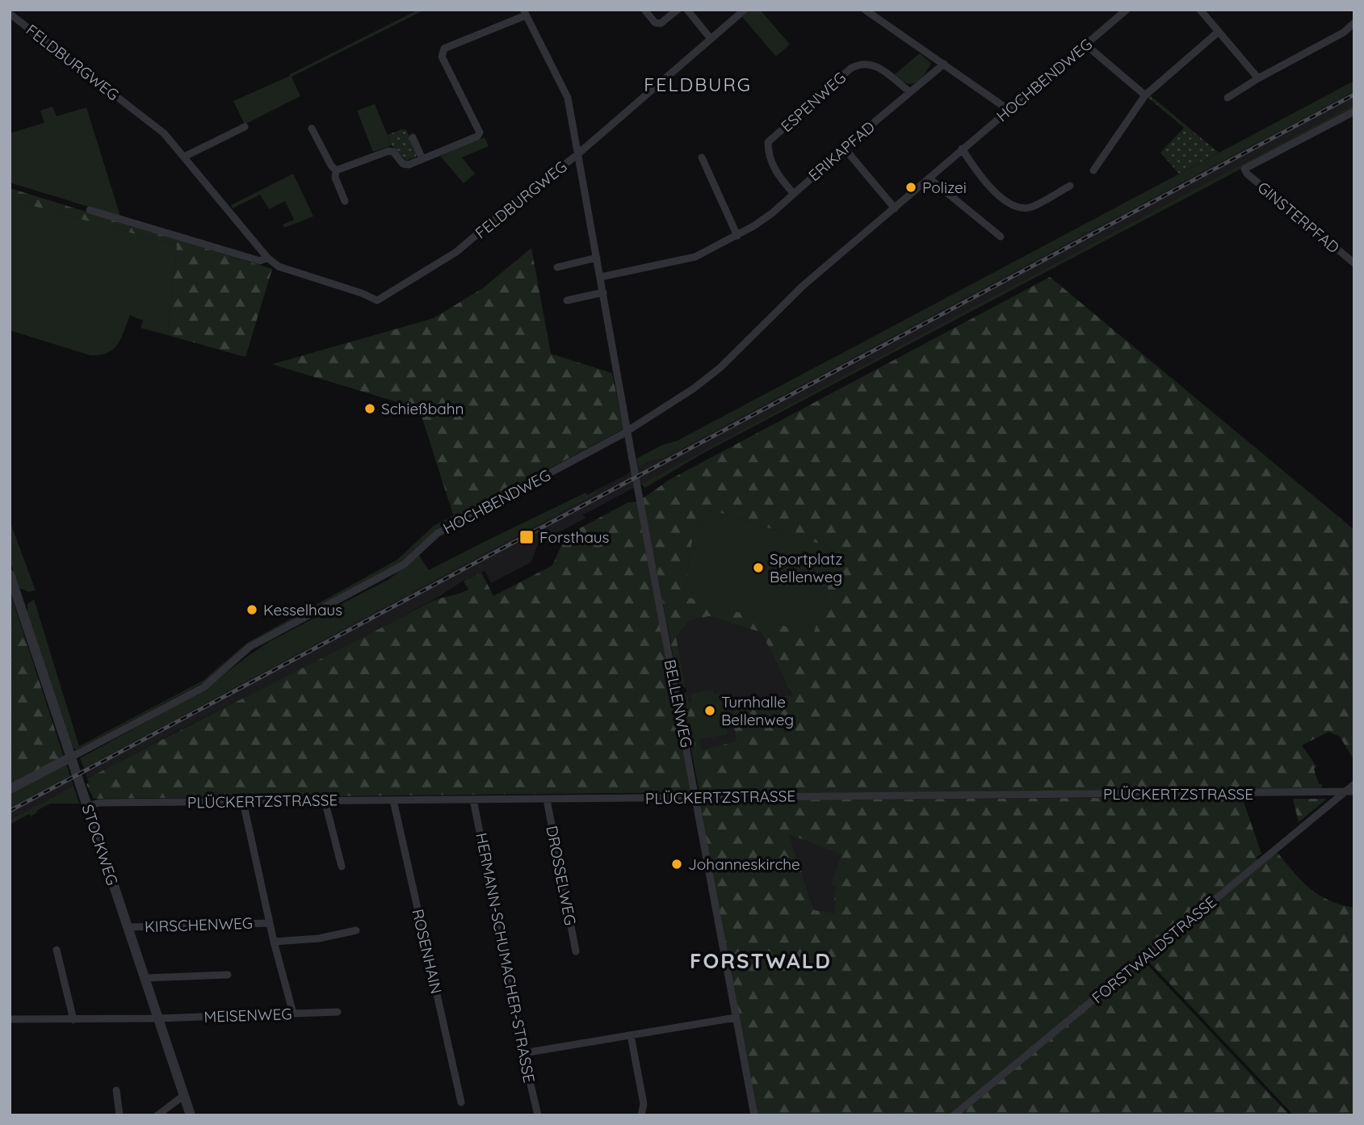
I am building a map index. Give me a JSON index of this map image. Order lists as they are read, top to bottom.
{
  "streets": {
    "street": [
      "FELDBURGWEG",
      "HOCHBENDWEG",
      "ESPENWEG",
      "ERIKAPFAD",
      "GINSTERPFAD",
      "BELLENWEG",
      "PLÜCKERTZSTRASSE",
      "STOCKWEG",
      "DROSSELWEG",
      "KIRSCHENWEG",
      "FORSTWALDSTRASSE",
      "ROSENHAIN",
      "HERMANN-SCHUMACHER-STRASSE",
      "MEISENWEG"
    ]
  },
  "crossings": [
    ["FELDBURGWEG", "BELLENWEG"],
    ["HOCHBENDWEG", "BELLENWEG"],
    ["HOCHBENDWEG", "STOCKWEG"],
    ["ESPENWEG", "ERIKAPFAD"],
    ["ERIKAPFAD", "BELLENWEG"],
    ["BELLENWEG", "PLÜCKERTZSTRASSE"],
    ["PLÜCKERTZSTRASSE", "STOCKWEG"],
    ["PLÜCKERTZSTRASSE", "DROSSELWEG"],
    ["PLÜCKERTZSTRASSE", "FORSTWALDSTRASSE"],
    ["PLÜCKERTZSTRASSE", "ROSENHAIN"],
    ["PLÜCKERTZSTRASSE", "HERMANN-SCHUMACHER-STRASSE"],
    ["STOCKWEG", "KIRSCHENWEG"],
    ["STOCKWEG", "MEISENWEG"]
  ],
  "districts": ["FELDBURG", "FORSTWALD"],
  "places": {
    "other": [
      "Polizei",
      "Schießbahn",
      "Sportplatz Bellenweg",
      "Kesselhaus",
      "Turnhalle Bellenweg",
      "Johanneskirche"
    ],
    "transit": ["Forsthaus"]
  }
}
